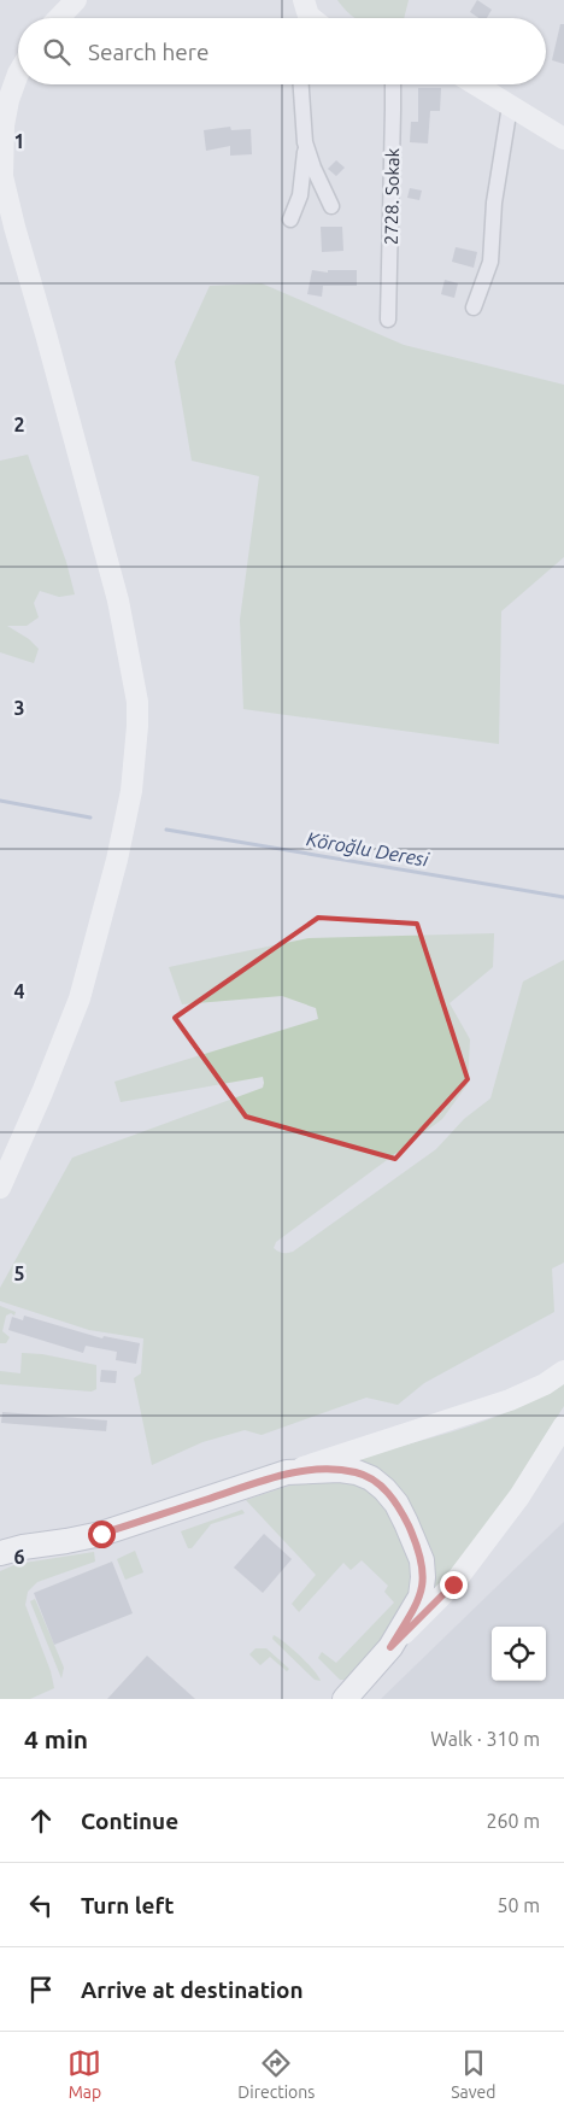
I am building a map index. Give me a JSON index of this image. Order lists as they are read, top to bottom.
{
  "streets": {
    "street": ["2728. Sokak"]
  },
  "water": ["Köroğlu Deresi"],
  "page": {
    "search": "Search here",
    "heading": ["4 min", "Walk · 310 m"],
    "list": [
      ["Continue", "260 m"],
      ["Turn left", "50 m"],
      "Arrive at destination"
    ],
    "nav": ["Map", "Directions", "Saved"]
  },
  "grid": {
    "rows": [
      "1",
      "2",
      "3",
      "4",
      "5",
      "6"
    ]
  }
}
